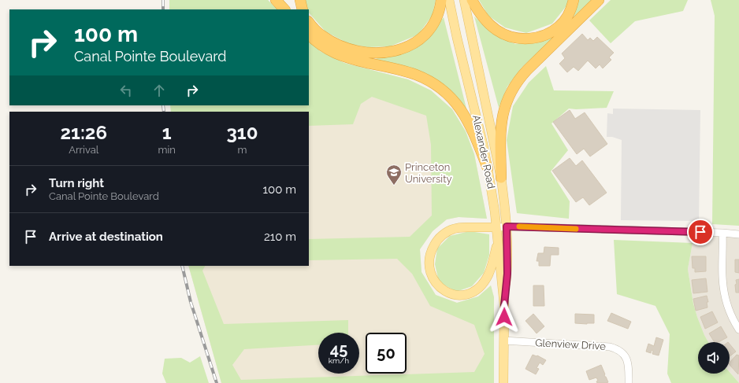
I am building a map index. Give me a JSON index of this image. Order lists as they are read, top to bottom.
{
  "streets": {
    "main road": ["Alexander Road"],
    "street": ["Glenview Drive"]
  },
  "crossings": [
    ["Alexander Road", "Glenview Drive"]
  ],
  "places": {
    "school or university": ["Princeton University"]
  },
  "page": {
    "turn": ["100 m", "Canal Pointe Boulevard"],
    "eta": [
      "21:26",
      "Arrival",
      "1",
      "min",
      "310",
      "m"
    ],
    "list": [
      {
        "name": "Turn right",
        "note": "Canal Pointe Boulevard",
        "value": "100 m"
      },
      {
        "name": "Arrive at destination",
        "value": "210 m"
      }
    ],
    "speed": "45 km/h",
    "limit": "50"
  }
}
